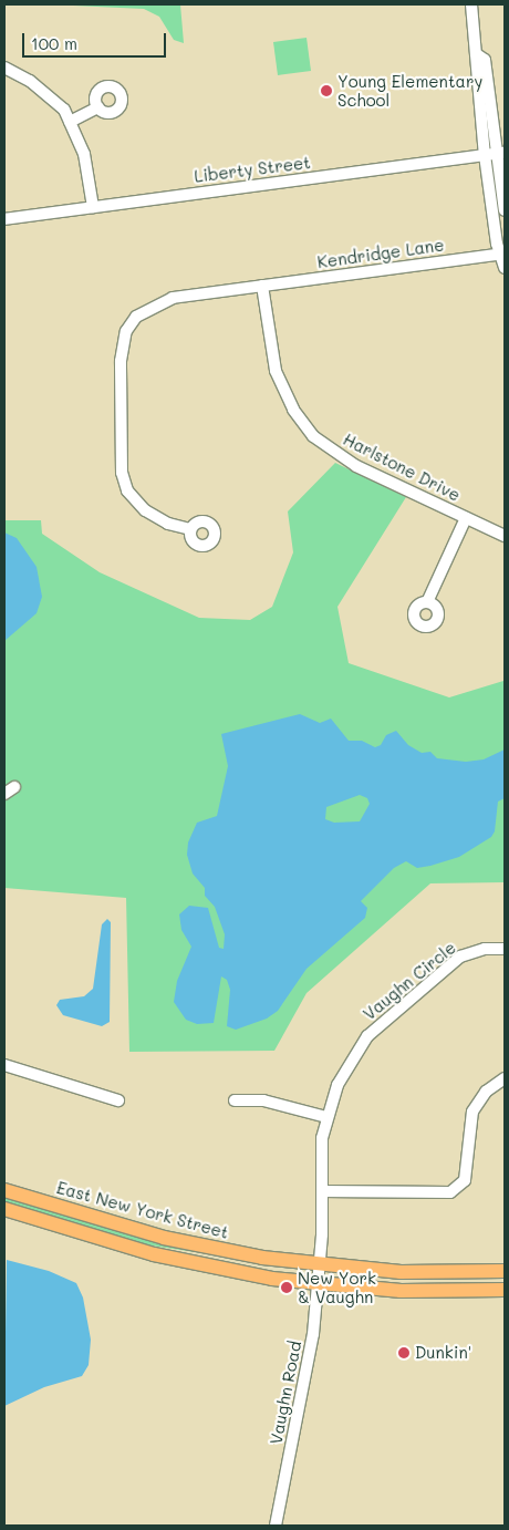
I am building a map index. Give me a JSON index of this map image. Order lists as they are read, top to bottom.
{
  "streets": {
    "main road": ["East New York Street"],
    "street": [
      "Liberty Street",
      "Kendridge Lane",
      "Harlstone Drive",
      "Vaughn Circle",
      "Vaughn Road"
    ]
  },
  "crossings": [
    ["Kendridge Lane", "Harlstone Drive"],
    ["Vaughn Circle", "East New York Street"],
    ["Vaughn Circle", "Vaughn Road"],
    ["East New York Street", "Vaughn Road"]
  ],
  "places": ["Young Elementary School", "New York & Vaughn", "Dunkin'"],
  "scale_bar": "100 m"
}
